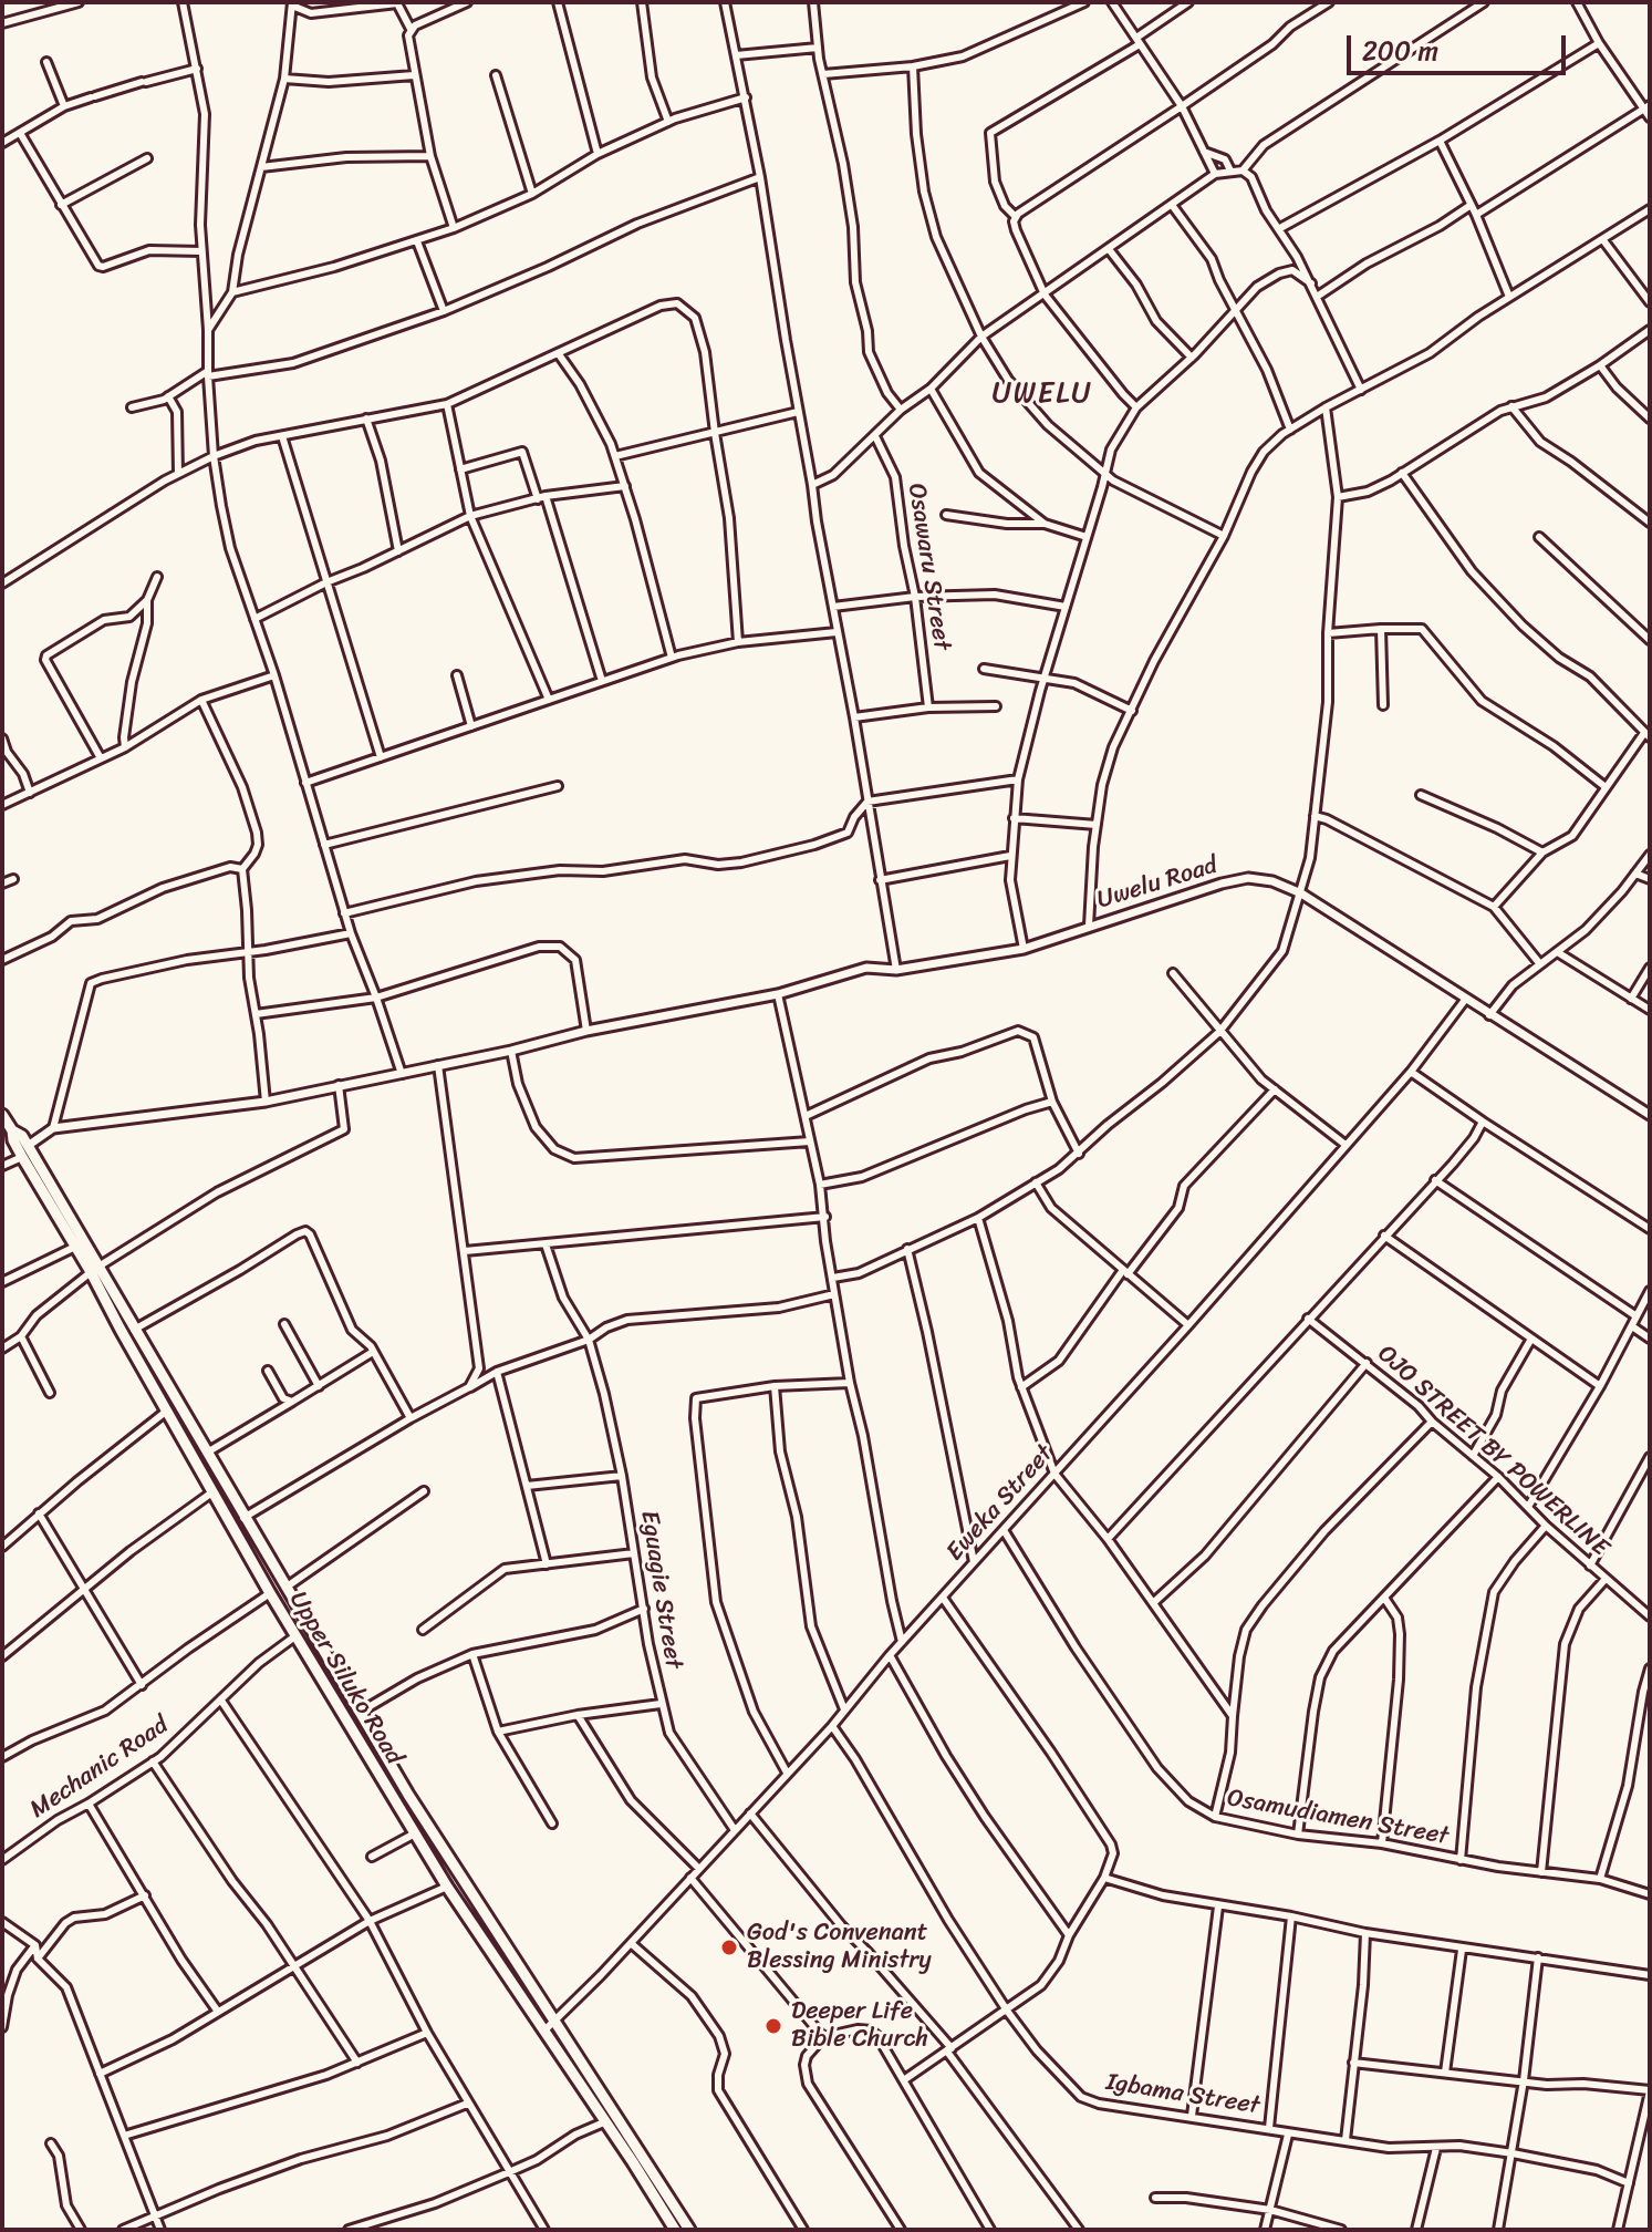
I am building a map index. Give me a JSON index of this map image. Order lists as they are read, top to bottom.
{
  "streets": {
    "main road": ["Upper Siluko Road"],
    "street": [
      "Osawaru Street",
      "Uwelu Road",
      "OJO STREET BY POWERLINE",
      "Eweka Street",
      "Eguagie Street",
      "Mechanic Road",
      "Osamudiamen Street",
      "Igbama Street"
    ]
  },
  "crossings": [
    ["Uwelu Road", "Eweka Street"],
    ["Eweka Street", "Eguagie Street"],
    ["Eweka Street", "Upper Siluko Road"],
    ["Eweka Street", "Osamudiamen Street"],
    ["Eweka Street", "Igbama Street"],
    ["Upper Siluko Road", "Mechanic Road"]
  ],
  "districts": ["UWELU"],
  "places": ["God's Convenant Blessing Ministry", "Deeper Life Bible Church"],
  "scale_bar": "200 m"
}
